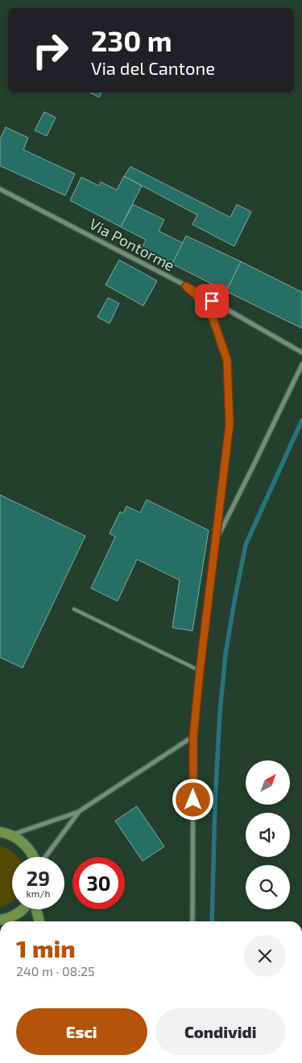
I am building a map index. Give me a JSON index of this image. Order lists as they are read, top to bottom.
{
  "streets": {
    "street": ["Via Pontorme"]
  },
  "north": "top right",
  "page": {
    "turn": ["230 m", "Via del Cantone"],
    "speed": "29 km/h",
    "limit": "30",
    "heading": ["1 min", "240 m · 08:25"],
    "buttons": ["Esci", "Condividi"]
  }
}
